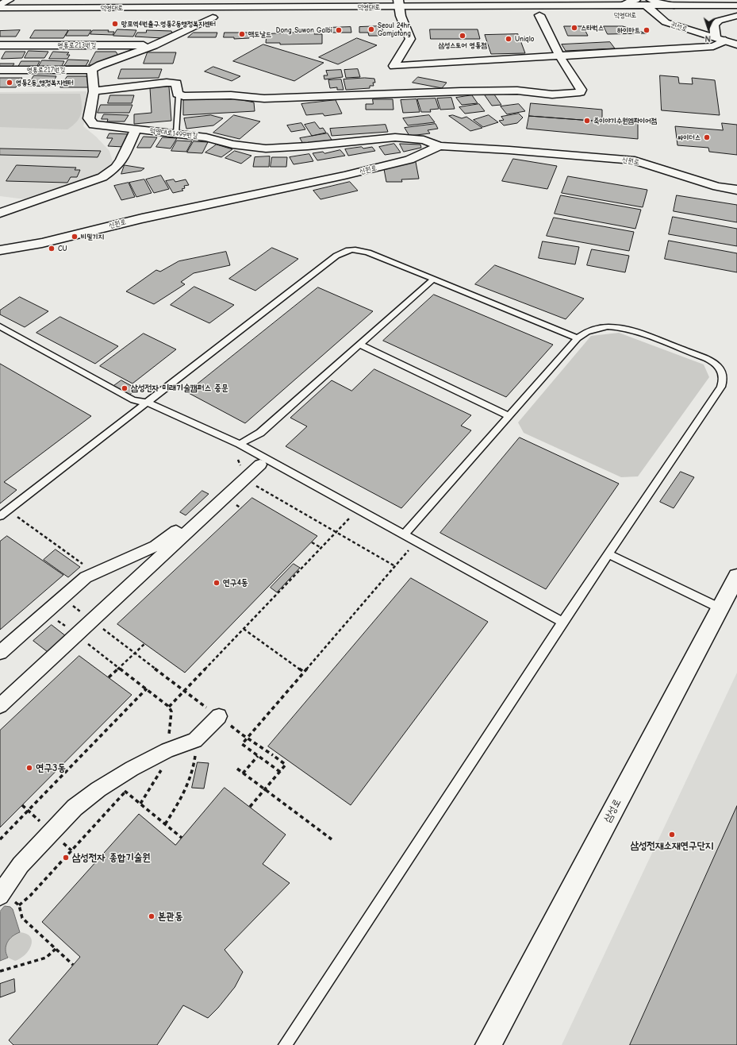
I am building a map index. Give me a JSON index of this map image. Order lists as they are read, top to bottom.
{
  "streets": {
    "street": [
      "덕영대로",
      "권선로",
      "영통로213번길",
      "영통로217번길",
      "덕영대로1499번길",
      "신원로",
      "삼성로"
    ]
  },
  "crossings": [
    ["덕영대로", "권선로"],
    ["영통로217번길", "덕영대로1499번길"],
    ["덕영대로1499번길", "신원로"]
  ],
  "places": [
    "망포역4번출구.영통2동행정복지센터",
    "스타벅스",
    "Seoul 24hr Gamjatang",
    "Dong Suwon Galbi",
    "하이마트",
    "맥도날드",
    "삼성스토어 영통점",
    "Uniqlo",
    "영통2동 행정복지센터",
    "죽이야기수원엠파이어점",
    "싸이더스",
    "비밀기지",
    "CU",
    "삼성전자 미래기술캠퍼스 중문",
    "연구4동",
    "연구3동",
    "삼성전재소재연구단지",
    "삼성전자 종합기술원",
    "본관동"
  ],
  "north": "bottom"
}
